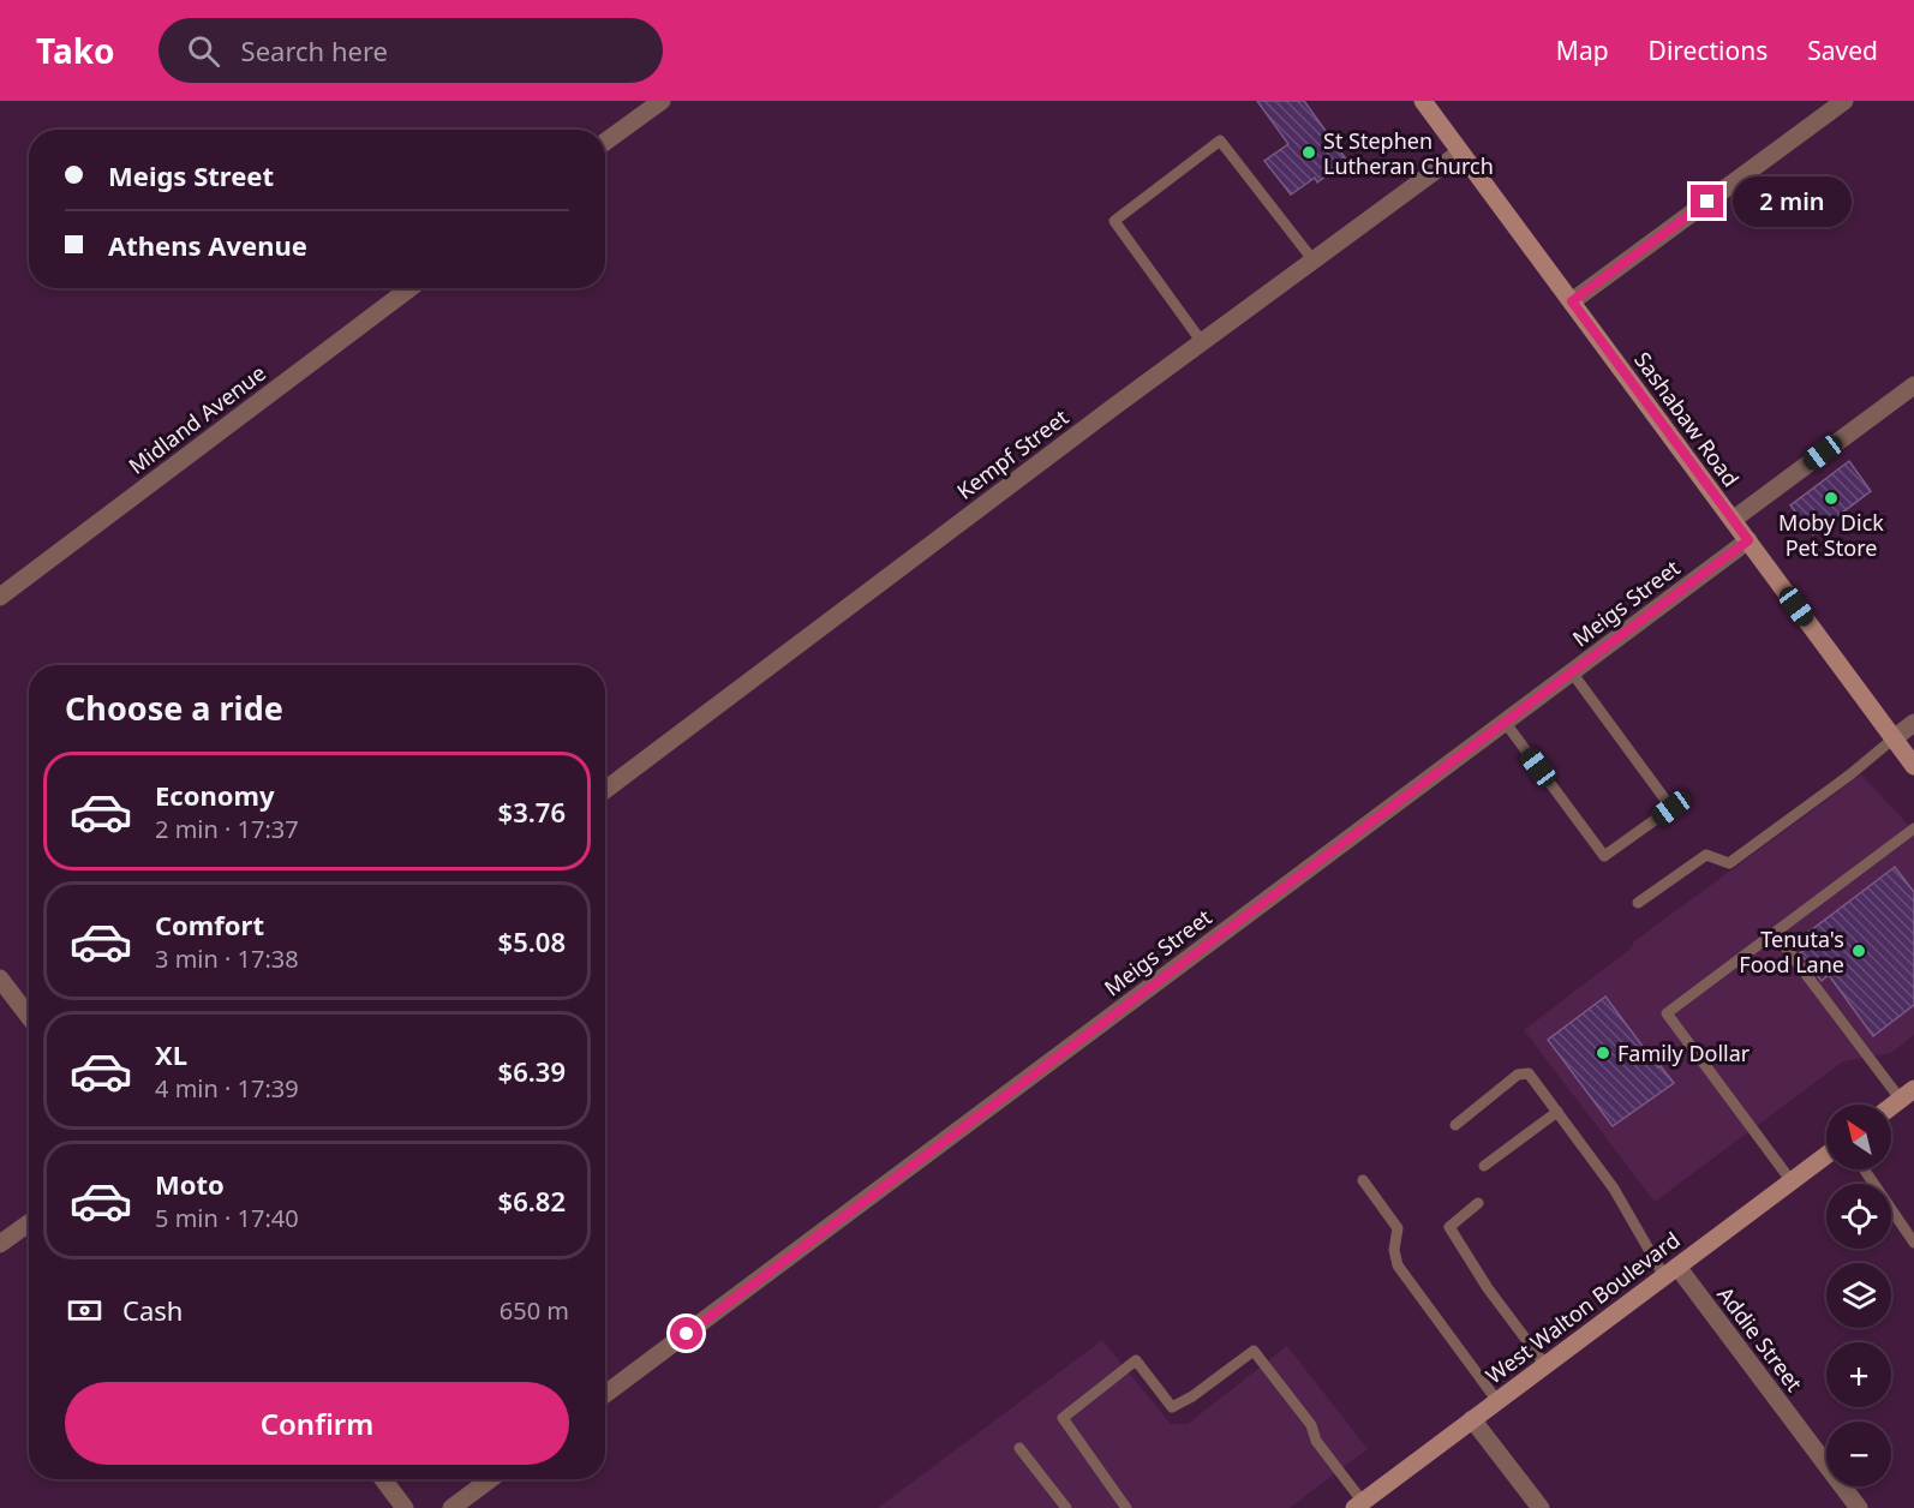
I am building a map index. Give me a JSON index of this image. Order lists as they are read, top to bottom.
{
  "streets": {
    "street": [
      "Midland Avenue",
      "Sashabaw Road",
      "Kempf Street",
      "Meigs Street",
      "West Walton Boulevard",
      "Addie Street"
    ]
  },
  "crossings": [
    ["Sashabaw Road", "Kempf Street"],
    ["Sashabaw Road", "Meigs Street"],
    ["West Walton Boulevard", "Addie Street"]
  ],
  "places": [
    "St Stephen Lutheran Church",
    "Moby Dick Pet Store",
    "Tenuta's Food Lane",
    "Family Dollar"
  ],
  "north": "top left",
  "page": {
    "header": "Tako",
    "search": "Search here",
    "nav": ["Map", "Directions", "Saved"],
    "banner": ["Meigs Street", "Athens Avenue"],
    "bubble": "2 min",
    "heading": "Choose a ride",
    "list": [
      {
        "name": "Economy",
        "note": "2 min · 17:37",
        "value": "$3.76"
      },
      {
        "name": "Comfort",
        "note": "3 min · 17:38",
        "value": "$5.08"
      },
      {
        "name": "XL",
        "note": "4 min · 17:39",
        "value": "$6.39"
      },
      {
        "name": "Moto",
        "note": "5 min · 17:40",
        "value": "$6.82"
      }
    ],
    "map_buttons": ["+", "−"],
    "pay": ["Cash", "650 m"],
    "buttons": "Confirm"
  }
}
